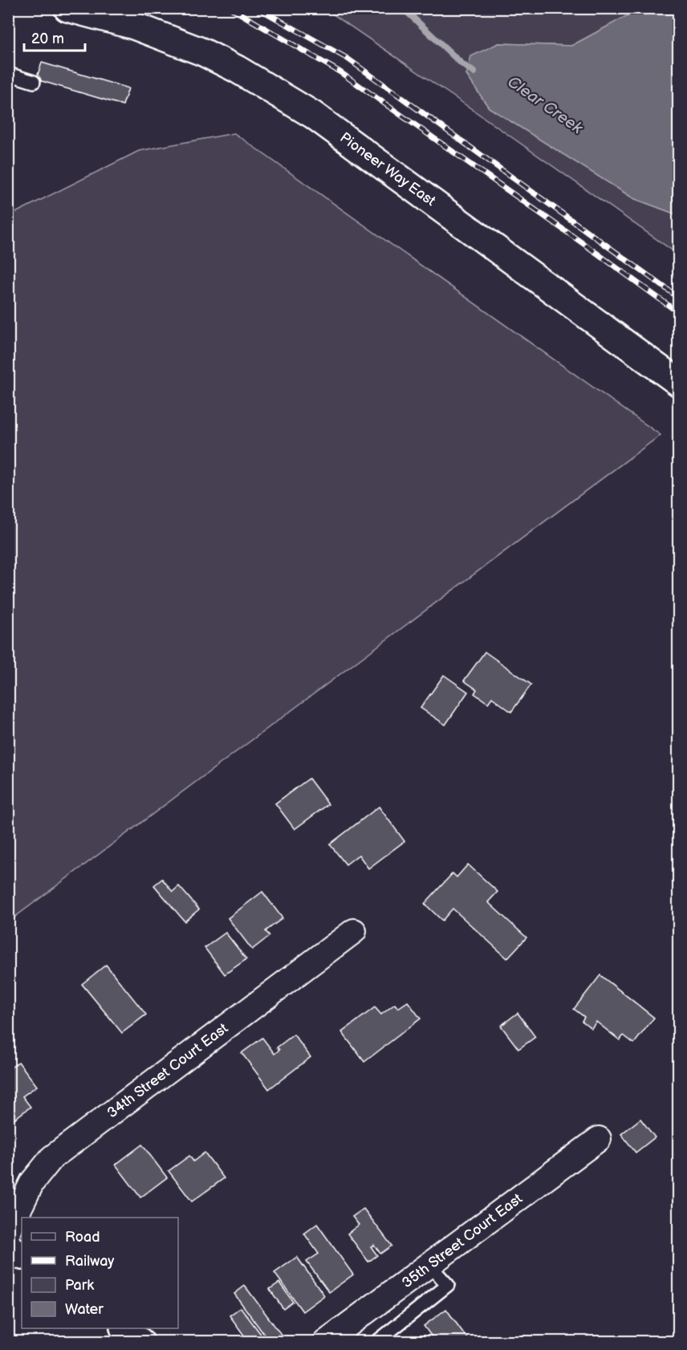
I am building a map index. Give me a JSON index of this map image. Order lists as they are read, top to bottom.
{
  "streets": {
    "main road": ["Pioneer Way East"],
    "street": ["34th Street Court East", "35th Street Court East"]
  },
  "water": ["Clear Creek"],
  "legend": [
    "Road",
    "Railway",
    "Park",
    "Water"
  ],
  "scale_bar": "20 m"
}
